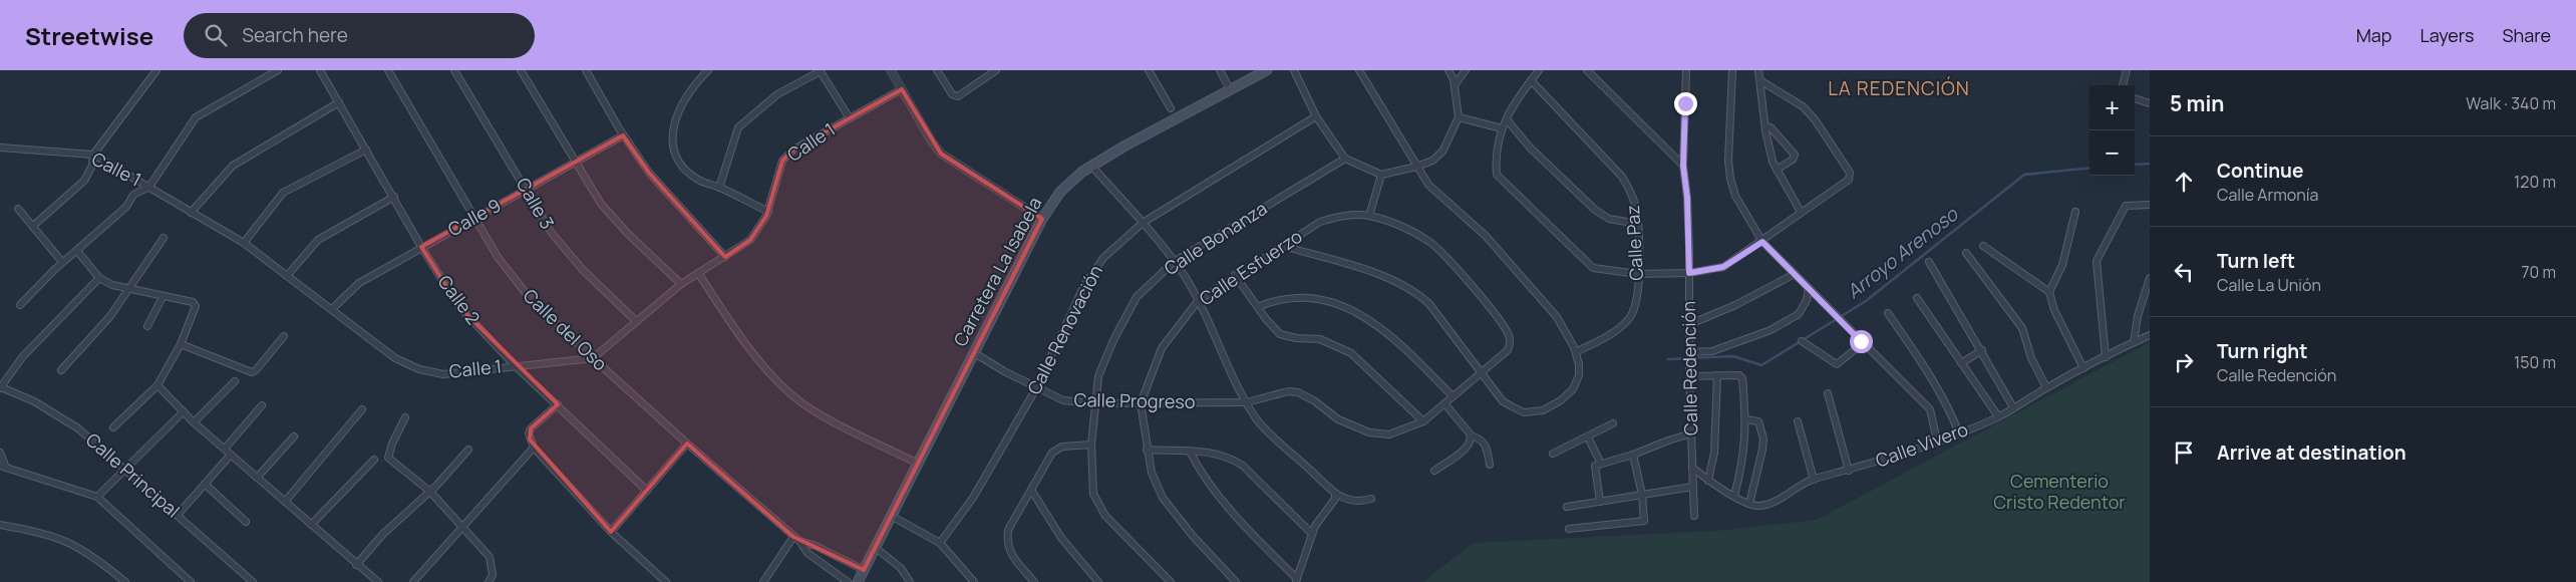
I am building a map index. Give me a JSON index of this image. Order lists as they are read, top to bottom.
{
  "streets": {
    "main road": ["Carretera La Isabela"],
    "street": [
      "Calle 1",
      "Calle 3",
      "Calle 9",
      "Calle Bonanza",
      "Calle Paz",
      "Calle Esfuerzo",
      "Calle 2",
      "Calle del Oso",
      "Calle Renovación",
      "Calle Redención",
      "Calle Progreso",
      "Calle Vivero",
      "Calle Principal"
    ]
  },
  "crossings": [
    ["Calle 1", "Calle 3"],
    ["Calle 1", "Calle 9"],
    ["Calle 1", "Calle 2"],
    ["Calle 1", "Calle del Oso"],
    ["Calle 3", "Calle 9"],
    ["Calle 9", "Calle 2"],
    ["Calle 9", "Calle del Oso"],
    ["Calle Bonanza", "Calle Progreso"],
    ["Calle Esfuerzo", "Calle Progreso"],
    ["Carretera La Isabela", "Calle del Oso"],
    ["Carretera La Isabela", "Calle Progreso"],
    ["Calle Renovación", "Calle Progreso"]
  ],
  "districts": ["LA REDENCIÓN"],
  "water": ["Arroyo Arenoso"],
  "parks": ["Cementerio Cristo Redentor"],
  "page": {
    "header": "Streetwise",
    "search": "Search here",
    "nav": ["Map", "Layers", "Share"],
    "heading": ["5 min", "Walk · 340 m"],
    "map_buttons": ["+", "−"],
    "list": [
      ["Continue", "Calle Armonía", "120 m"],
      ["Turn left", "Calle La Unión", "70 m"],
      ["Turn right", "Calle Redención", "150 m"],
      "Arrive at destination"
    ]
  }
}
